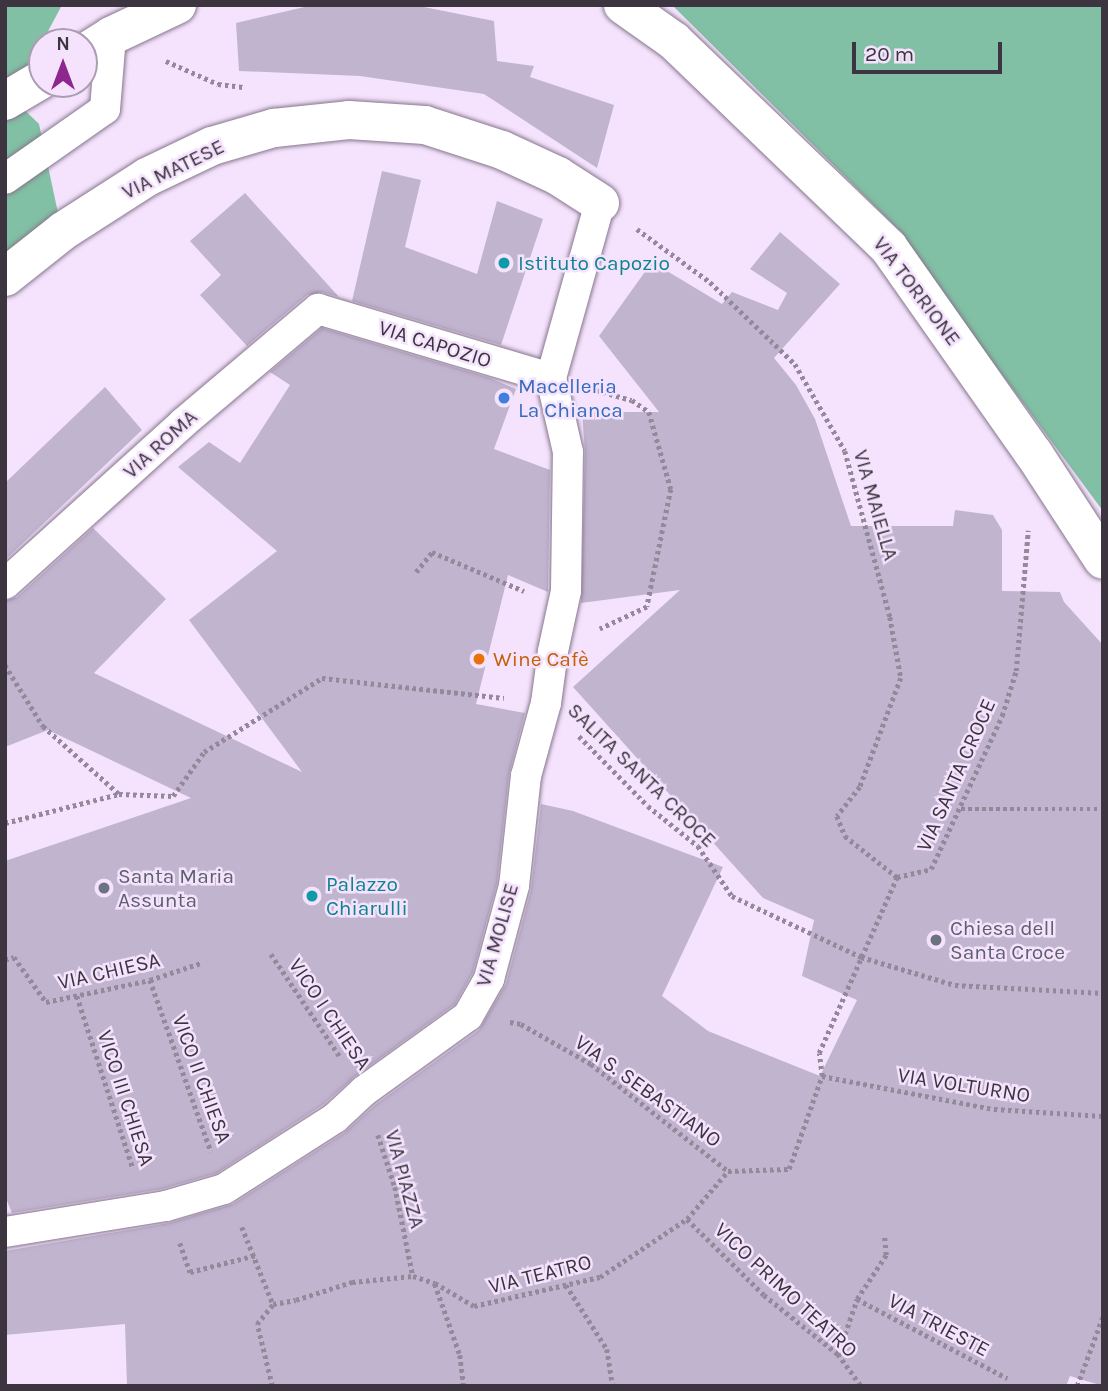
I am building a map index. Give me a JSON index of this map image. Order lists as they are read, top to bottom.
{
  "streets": {
    "street": ["VIA MATESE", "VIA TORRIONE"],
    "lane": ["VIA CAPOZIO", "VIA ROMA", "VIA MOLISE"],
    "path": [
      "VIA MAIELLA",
      "SALITA SANTA CROCE",
      "VIA SANTA CROCE",
      "VIA CHIESA",
      "VICO I CHIESA",
      "VICO II CHIESA",
      "VIA VOLTURNO",
      "VIA S. SEBASTIANO",
      "VICO III CHIESA",
      "VIA PIAZZA",
      "VIA TEATRO",
      "VICO PRIMO TEATRO",
      "VIA TRIESTE"
    ]
  },
  "crossings": [
    ["VIA MATESE", "VIA MAIELLA"],
    ["VIA CAPOZIO", "VIA ROMA"],
    ["VIA CAPOZIO", "VIA MOLISE"],
    ["VIA MAIELLA", "VIA SANTA CROCE"],
    ["SALITA SANTA CROCE", "VIA MOLISE"],
    ["VIA MOLISE", "VICO I CHIESA"],
    ["VIA MOLISE", "VICO II CHIESA"],
    ["VIA MOLISE", "VIA S. SEBASTIANO"],
    ["VIA MOLISE", "VICO III CHIESA"],
    ["VIA MOLISE", "VIA PIAZZA"],
    ["VIA CHIESA", "VICO II CHIESA"],
    ["VIA CHIESA", "VICO III CHIESA"],
    ["VICO I CHIESA", "VIA PIAZZA"],
    ["VICO II CHIESA", "VICO III CHIESA"],
    ["VIA S. SEBASTIANO", "VIA TEATRO"],
    ["VIA PIAZZA", "VIA TEATRO"],
    ["VIA TEATRO", "VICO PRIMO TEATRO"]
  ],
  "places": [
    "Istituto Capozio",
    "Macelleria La Chianca",
    "Wine Cafè",
    "Santa Maria Assunta",
    "Palazzo Chiarulli",
    "Chiesa dell Santa Croce"
  ],
  "scale_bar": "20 m",
  "north": "top"
}
